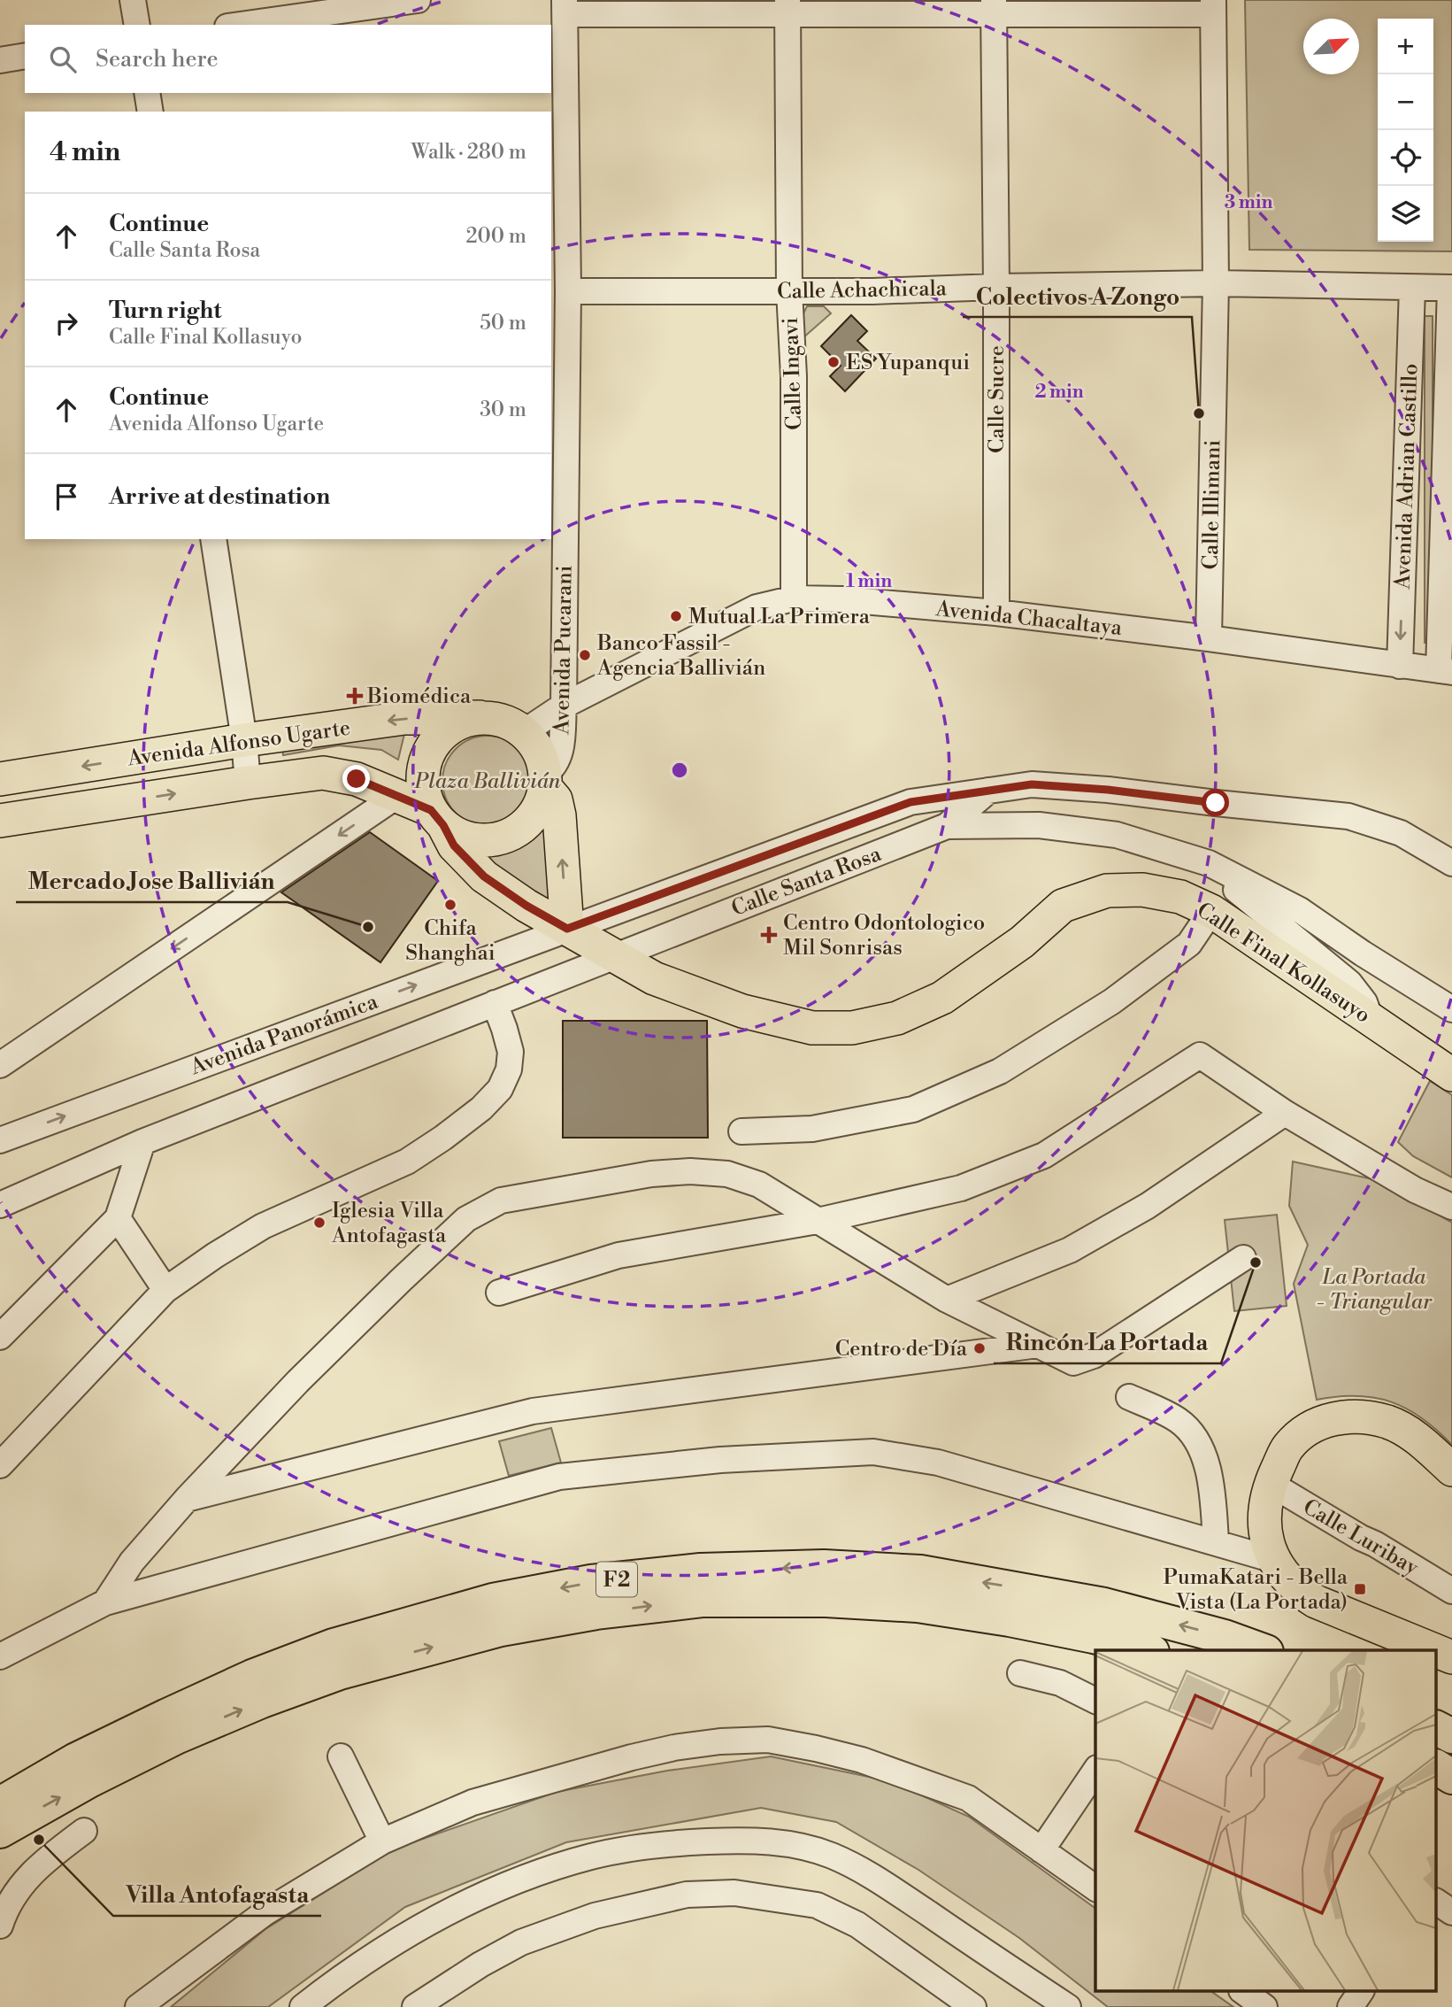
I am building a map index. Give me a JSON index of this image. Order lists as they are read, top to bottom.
{
  "streets": {
    "highway": ["F2"],
    "main road": ["Avenida Alfonso Ugarte", "Calle Final Kollasuyo"],
    "street": [
      "Calle Achachicala",
      "Calle Ingavi",
      "Calle Sucre",
      "Avenida Adrian Castillo",
      "Calle Illimani",
      "Avenida Chacaltaya",
      "Avenida Pucarani",
      "Calle Santa Rosa",
      "Avenida Panorámica",
      "Calle Luribay"
    ]
  },
  "crossings": [
    ["Calle Achachicala", "Calle Ingavi"],
    ["Calle Achachicala", "Calle Sucre"],
    ["Calle Achachicala", "Avenida Adrian Castillo"],
    ["Calle Achachicala", "Calle Illimani"],
    ["Calle Achachicala", "Avenida Pucarani"],
    ["Calle Ingavi", "Avenida Chacaltaya"],
    ["Calle Sucre", "Avenida Chacaltaya"],
    ["Avenida Adrian Castillo", "Avenida Chacaltaya"],
    ["Calle Illimani", "Avenida Chacaltaya"],
    ["Avenida Chacaltaya", "Avenida Pucarani"],
    ["Avenida Chacaltaya", "Avenida Alfonso Ugarte"],
    ["Avenida Chacaltaya", "Calle Final Kollasuyo"],
    ["Avenida Pucarani", "Avenida Alfonso Ugarte"],
    ["Avenida Pucarani", "Calle Final Kollasuyo"],
    ["Avenida Alfonso Ugarte", "Calle Final Kollasuyo"],
    ["Calle Santa Rosa", "Calle Final Kollasuyo"],
    ["Calle Santa Rosa", "Avenida Panorámica"],
    ["Calle Final Kollasuyo", "Avenida Panorámica"]
  ],
  "parks": ["Plaza Ballivián", "La Portada - Triangular"],
  "places": {
    "other": [
      "ES Yupanqui",
      "Colectivos A Zongo",
      "Mutual La Primera",
      "Banco Fassil - Agencia Ballivián",
      "Chifa Shanghai",
      "Mercado Jose Ballivián",
      "Iglesia Villa Antofagasta",
      "Rincón La Portada",
      "Centro de Día",
      "Villa Antofagasta"
    ],
    "health": ["Biomédica", "Centro Odontologico Mil Sonrisas"],
    "transit": ["PumaKatari - Bella Vista (La Portada)"]
  },
  "north": "top right",
  "page": {
    "map_buttons": ["+", "−"],
    "search": "Search here",
    "heading": ["4 min", "Walk · 280 m"],
    "list": [
      ["Continue", "Calle Santa Rosa", "200 m"],
      ["Turn right", "Calle Final Kollasuyo", "50 m"],
      ["Continue", "Avenida Alfonso Ugarte", "30 m"],
      "Arrive at destination"
    ]
  },
  "rings": ["3 min", "2 min", "1 min"]
}
